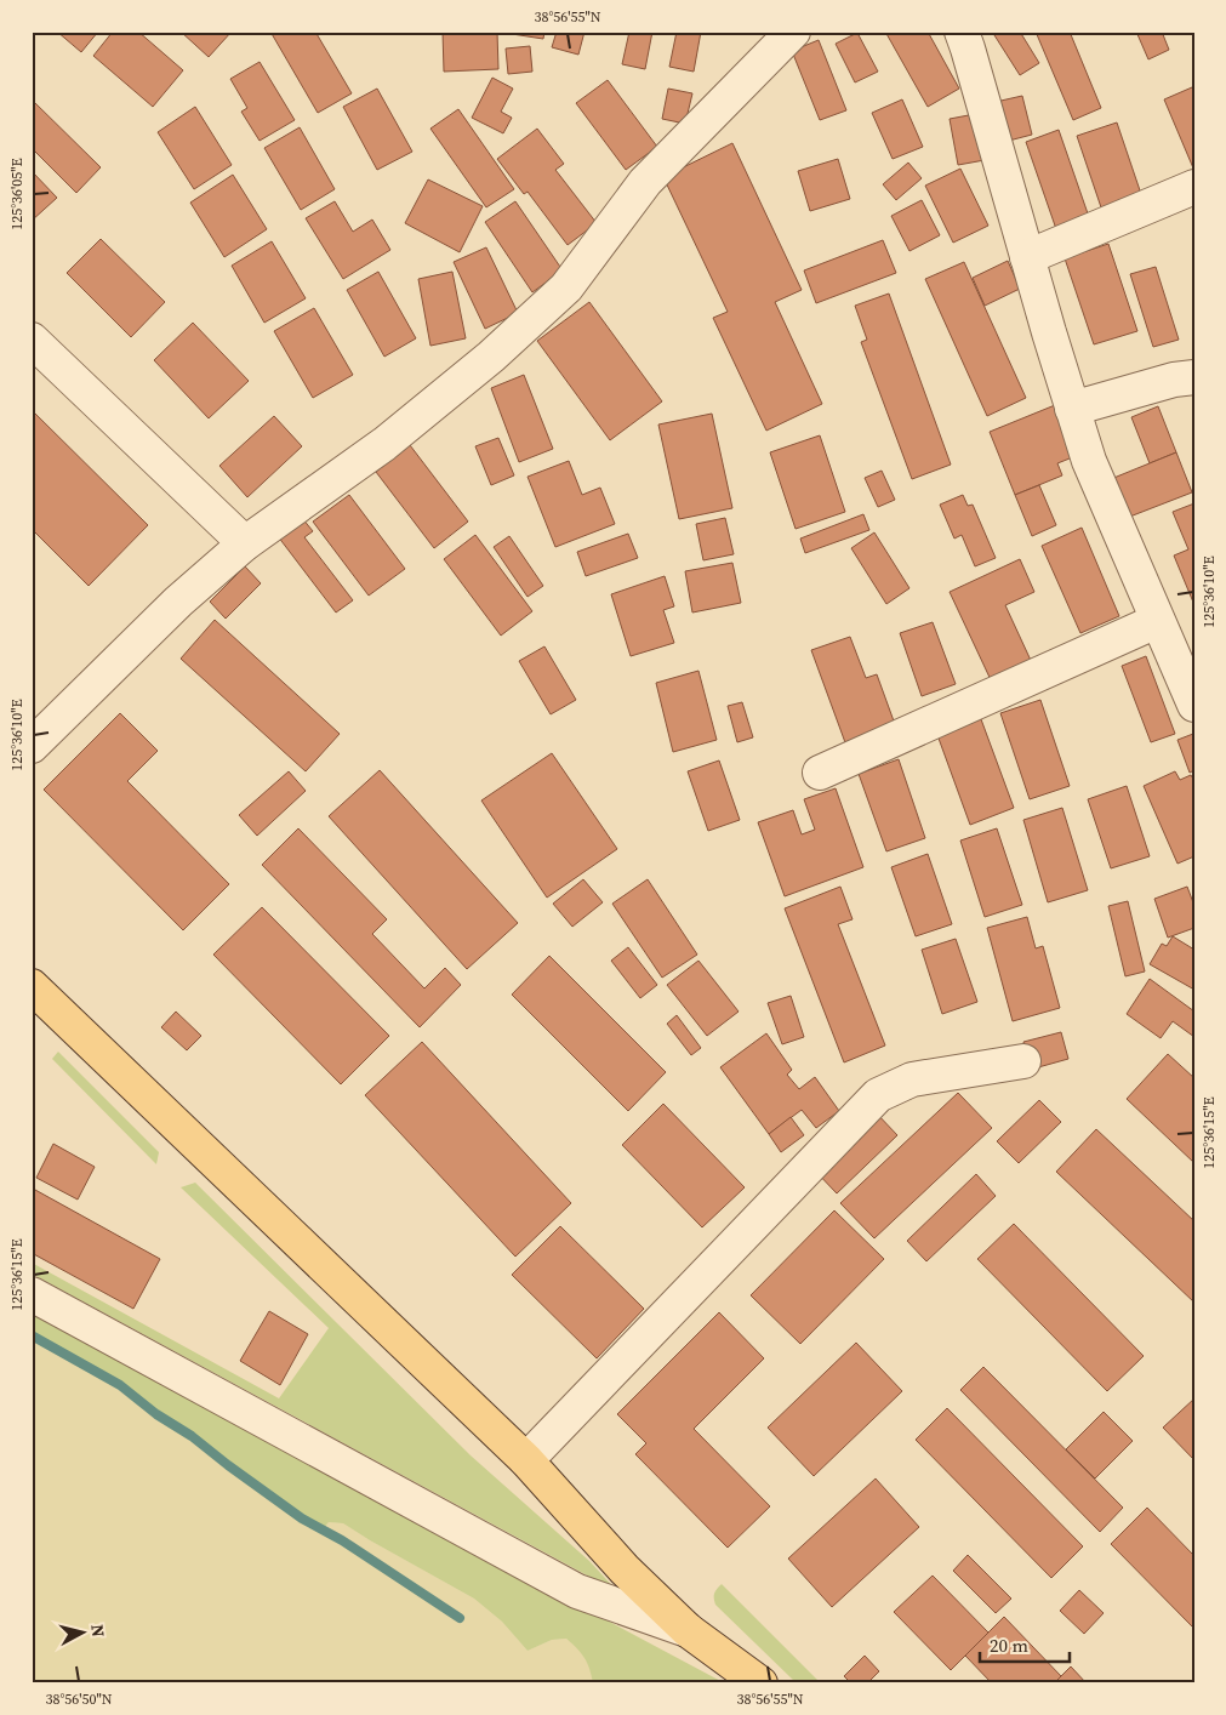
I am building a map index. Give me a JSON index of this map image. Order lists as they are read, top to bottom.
{
  "scale_bar": "20 m",
  "north": "right",
  "coordinates": [
    "38°56'55\"N",
    "125°36'05\"E",
    "125°36'10\"E",
    "125°36'15\"E",
    "38°56'50\"N"
  ]
}
